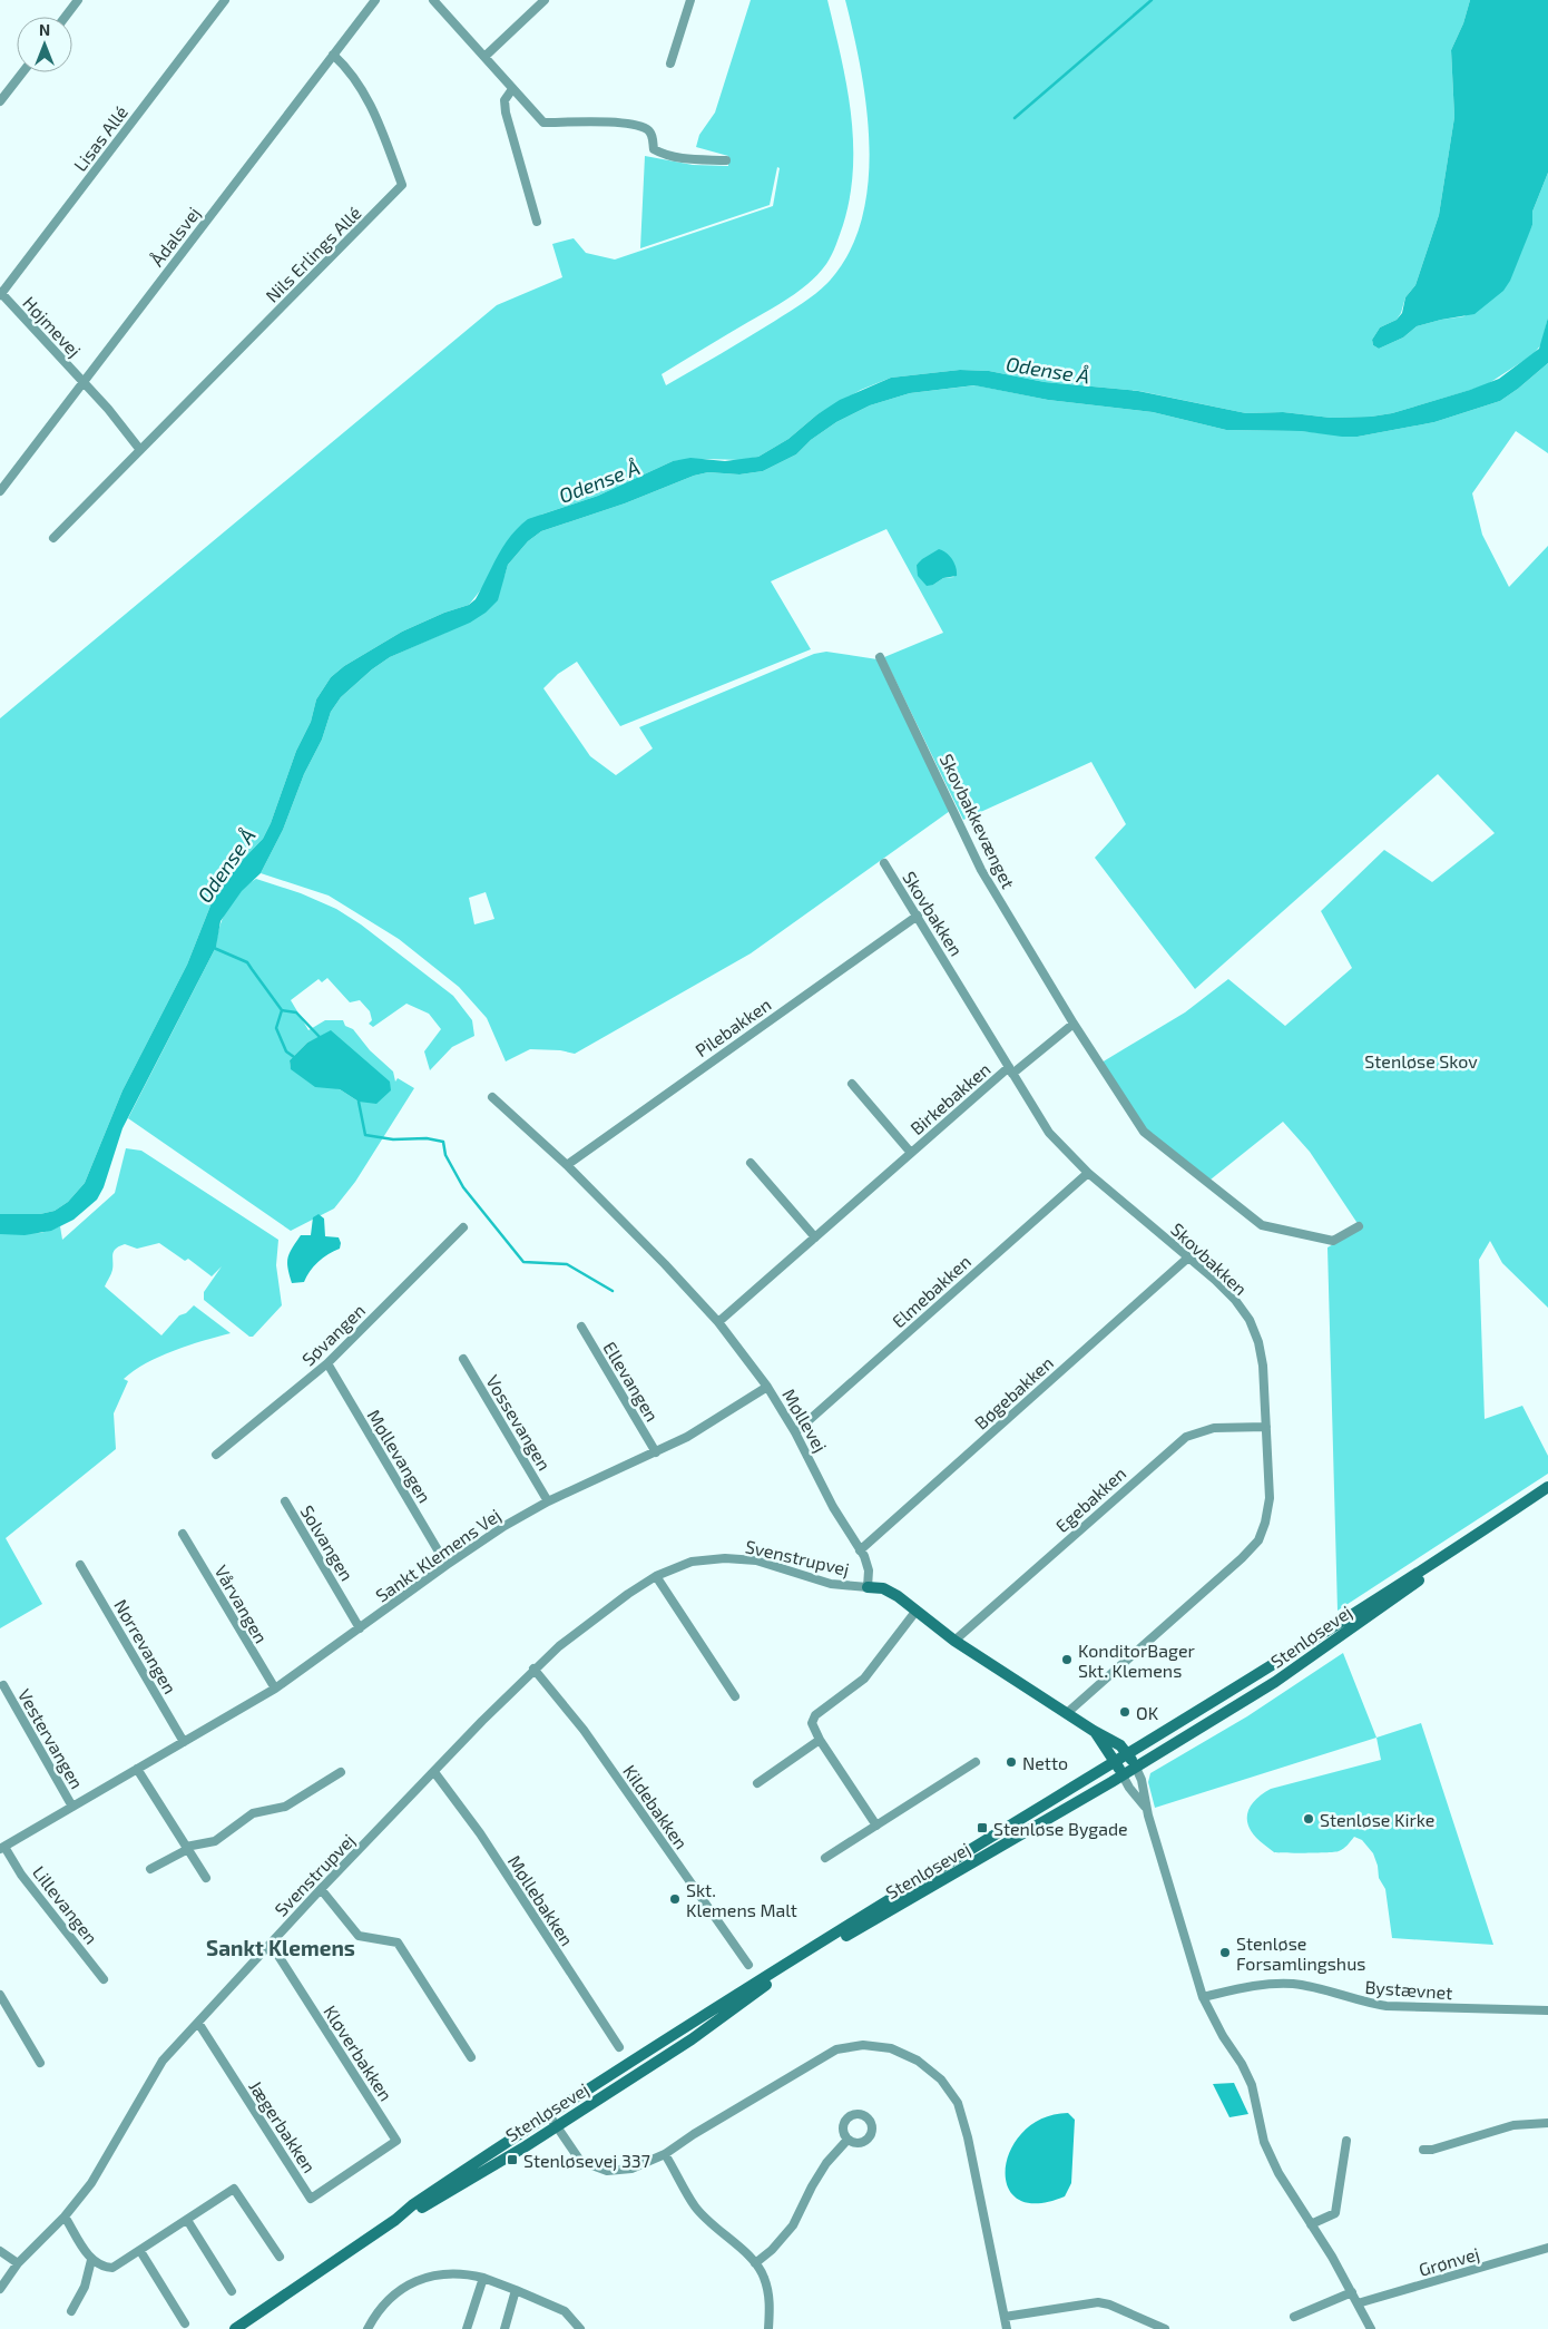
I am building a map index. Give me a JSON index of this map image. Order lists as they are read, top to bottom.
{
  "streets": {
    "street": [
      "Lisas Allé",
      "Ådalsvej",
      "Nils Erlings Allé",
      "Højmevej",
      "Skovbakkevænget",
      "Skovbakken",
      "Pilebakken",
      "Birkebakken",
      "Elmebakken",
      "Søvangen",
      "Ellevangen",
      "Bøgebakken",
      "Møllevej",
      "Vossevangen",
      "Møllevangen",
      "Egebakken",
      "Solvangen",
      "Sankt Klemens Vej",
      "Svenstrupvej",
      "Vårvangen",
      "Stenløsevej",
      "Nørrevangen",
      "Vestervangen",
      "Kildebakken",
      "Møllebakken",
      "Lillevangen",
      "Bystævnet",
      "Kløverbakken",
      "Jægerbakken",
      "Grønvej"
    ]
  },
  "crossings": [
    ["Lisas Allé", "Højmevej"],
    ["Ådalsvej", "Nils Erlings Allé"],
    ["Ådalsvej", "Højmevej"],
    ["Skovbakken", "Pilebakken"],
    ["Skovbakken", "Birkebakken"],
    ["Skovbakken", "Elmebakken"],
    ["Skovbakken", "Bøgebakken"],
    ["Skovbakken", "Egebakken"],
    ["Pilebakken", "Møllevej"],
    ["Birkebakken", "Møllevej"],
    ["Elmebakken", "Møllevej"],
    ["Søvangen", "Møllevangen"],
    ["Ellevangen", "Sankt Klemens Vej"],
    ["Bøgebakken", "Møllevej"],
    ["Møllevej", "Sankt Klemens Vej"],
    ["Møllevej", "Svenstrupvej"],
    ["Vossevangen", "Sankt Klemens Vej"],
    ["Møllevangen", "Sankt Klemens Vej"],
    ["Solvangen", "Sankt Klemens Vej"],
    ["Sankt Klemens Vej", "Vårvangen"],
    ["Sankt Klemens Vej", "Nørrevangen"],
    ["Sankt Klemens Vej", "Vestervangen"],
    ["Sankt Klemens Vej", "Lillevangen"],
    ["Svenstrupvej", "Kildebakken"],
    ["Svenstrupvej", "Møllebakken"],
    ["Svenstrupvej", "Kløverbakken"],
    ["Svenstrupvej", "Jægerbakken"],
    ["Kløverbakken", "Jægerbakken"]
  ],
  "districts": ["Sankt Klemens"],
  "water": ["Odense Å"],
  "parks": ["Stenløse Skov"],
  "places": {
    "other": [
      "KonditorBager Skt. Klemens",
      "OK",
      "Netto",
      "Stenløse Kirke",
      "Skt. Klemens Malt",
      "Stenløse Forsamlingshus"
    ],
    "transit": ["Stenløse Bygade", "Stenløsevej 337"]
  },
  "north": "top"
}
